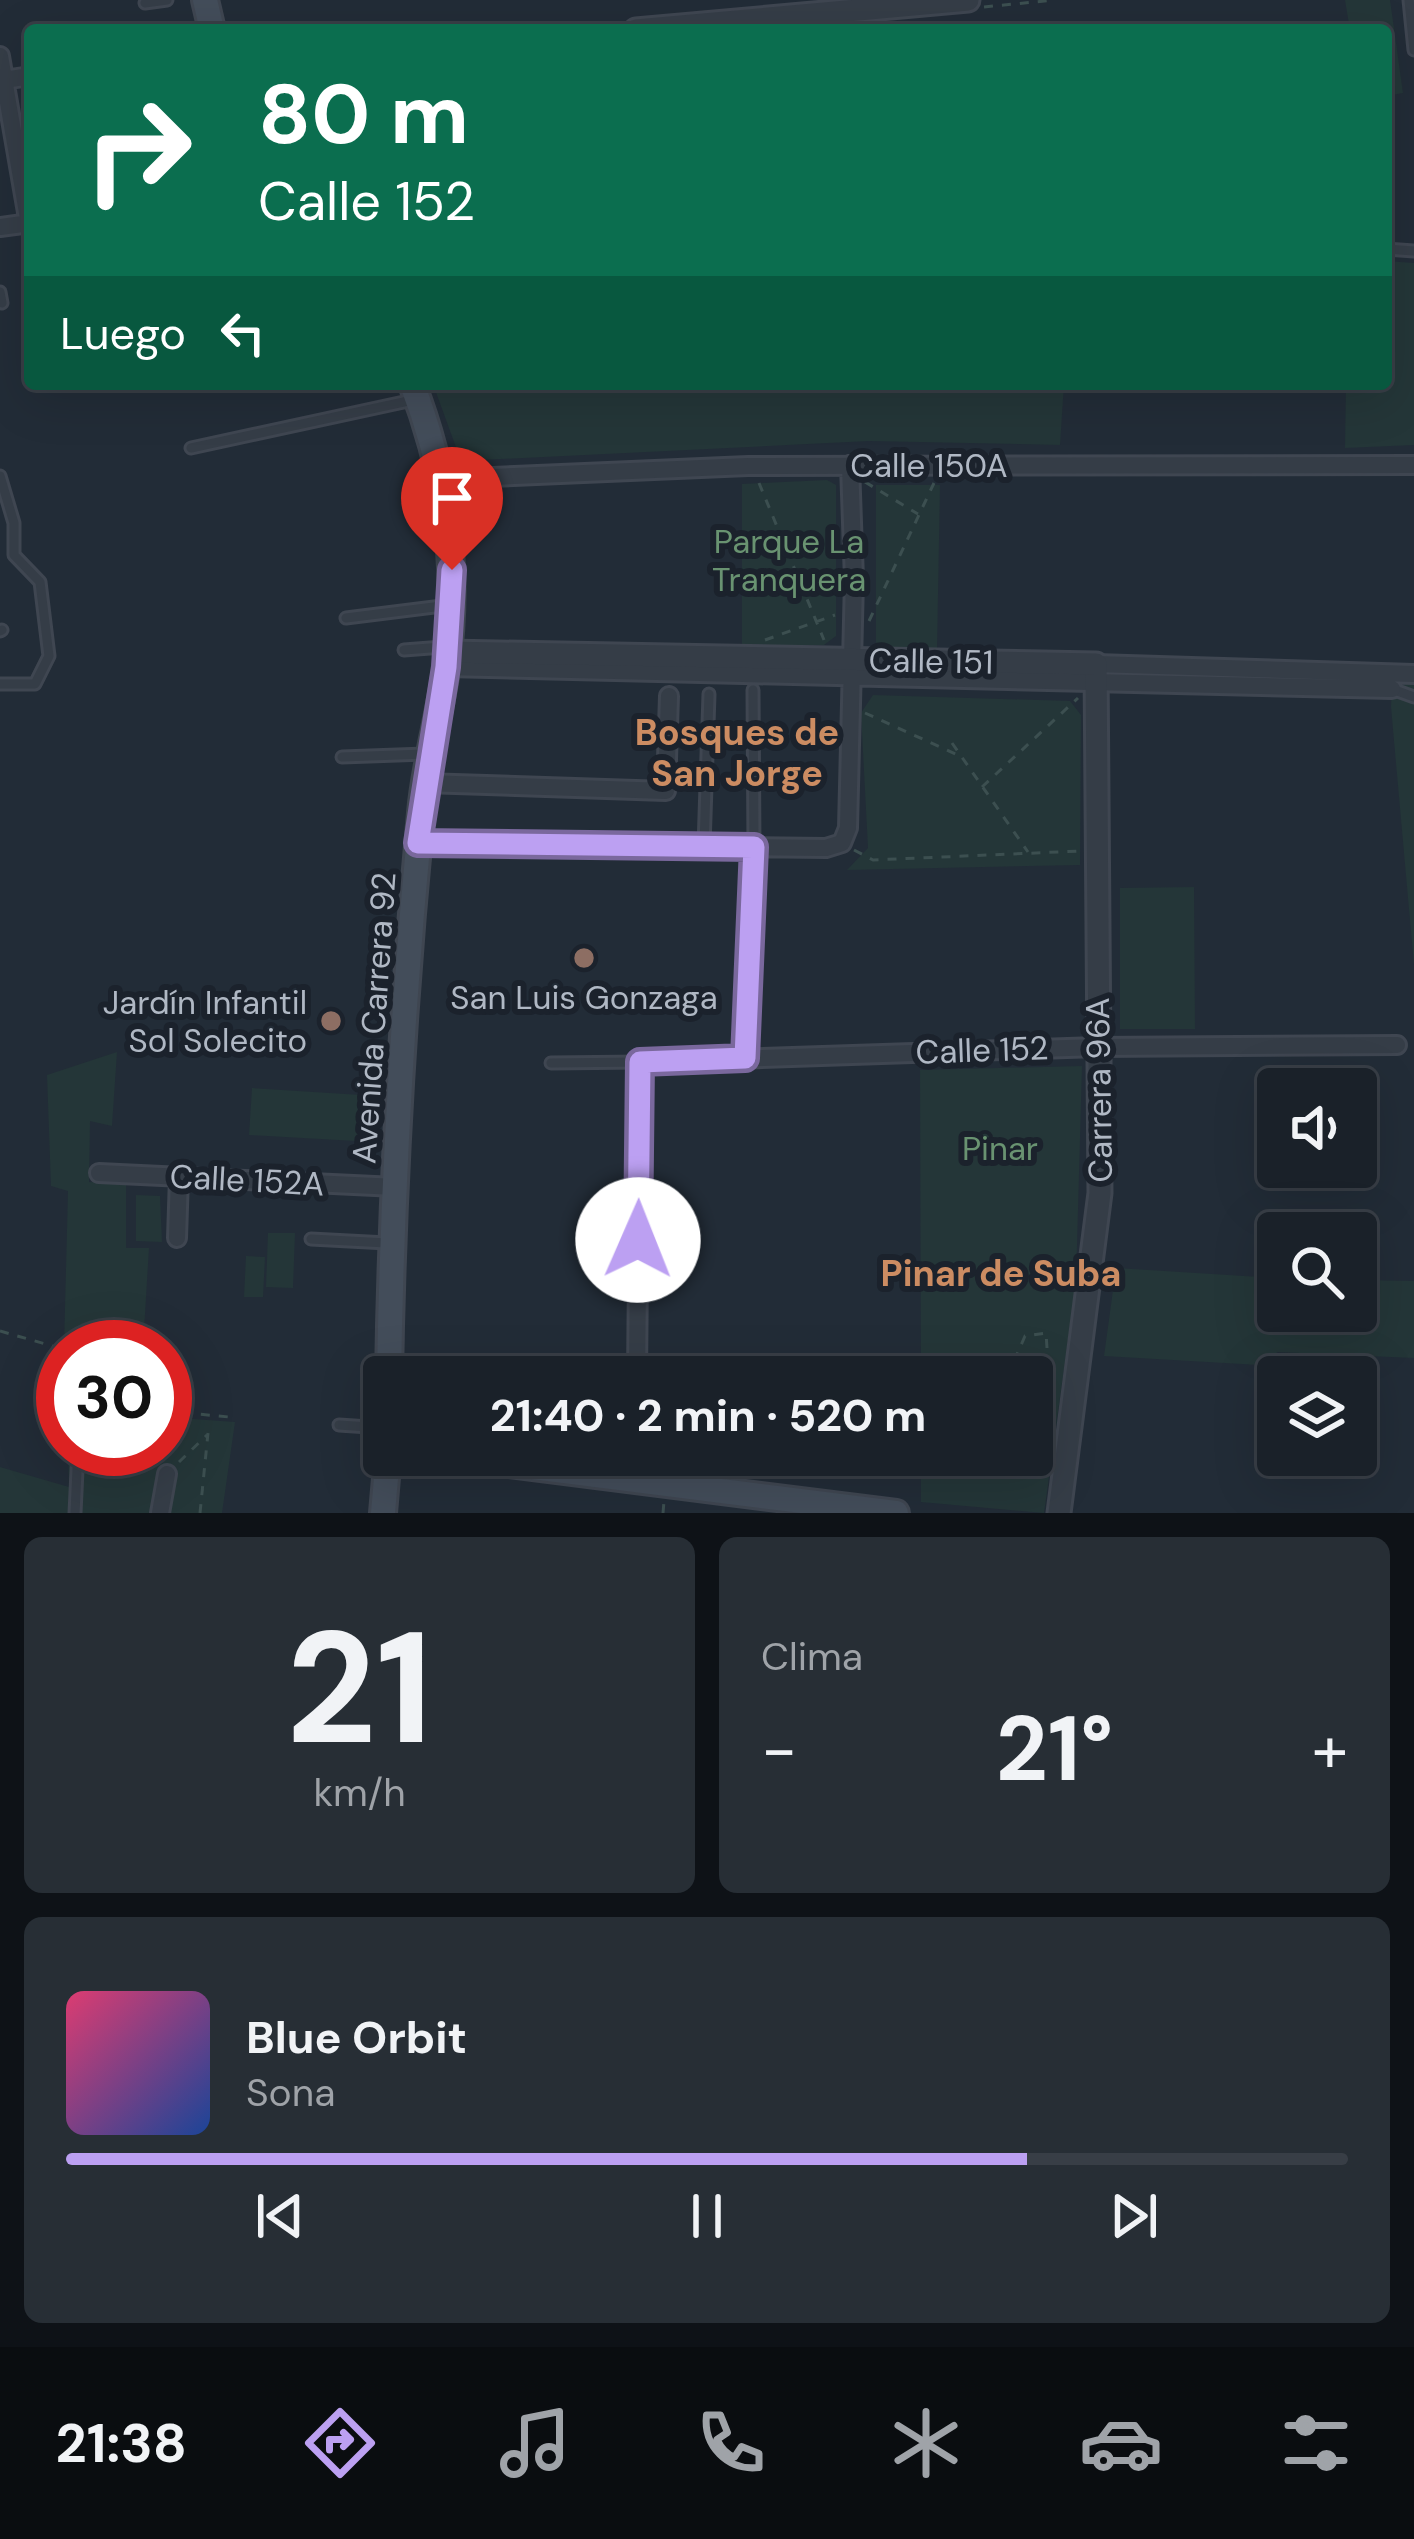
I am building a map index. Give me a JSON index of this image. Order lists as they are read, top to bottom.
{
  "streets": {
    "main road": ["Avenida Carrera 92"],
    "street": [
      "Calle 150A",
      "Calle 151",
      "Calle 152",
      "Carrera 96A",
      "Calle 152A"
    ]
  },
  "crossings": [
    ["Calle 150A", "Avenida Carrera 92"],
    ["Calle 151", "Avenida Carrera 92"],
    ["Calle 151", "Carrera 96A"],
    ["Avenida Carrera 92", "Calle 152A"],
    ["Calle 152", "Carrera 96A"]
  ],
  "districts": ["Bosques de San Jorge", "Pinar de Suba"],
  "parks": ["Parque La Tranquera", "Pinar"],
  "places": ["San Luis Gonzaga", "Jardín Infantil Sol Solecito"],
  "page": {
    "turn": ["80 m", "Calle 152"],
    "then": "Luego",
    "limit": "30",
    "trip": "21:40 · 2 min · 520 m",
    "tile": [
      ["21", "km/h"],
      "Clima"
    ],
    "heat": ["−", "21°", "+"],
    "song": ["Blue Orbit", "Sona"],
    "tabs": "21:38"
  }
}
